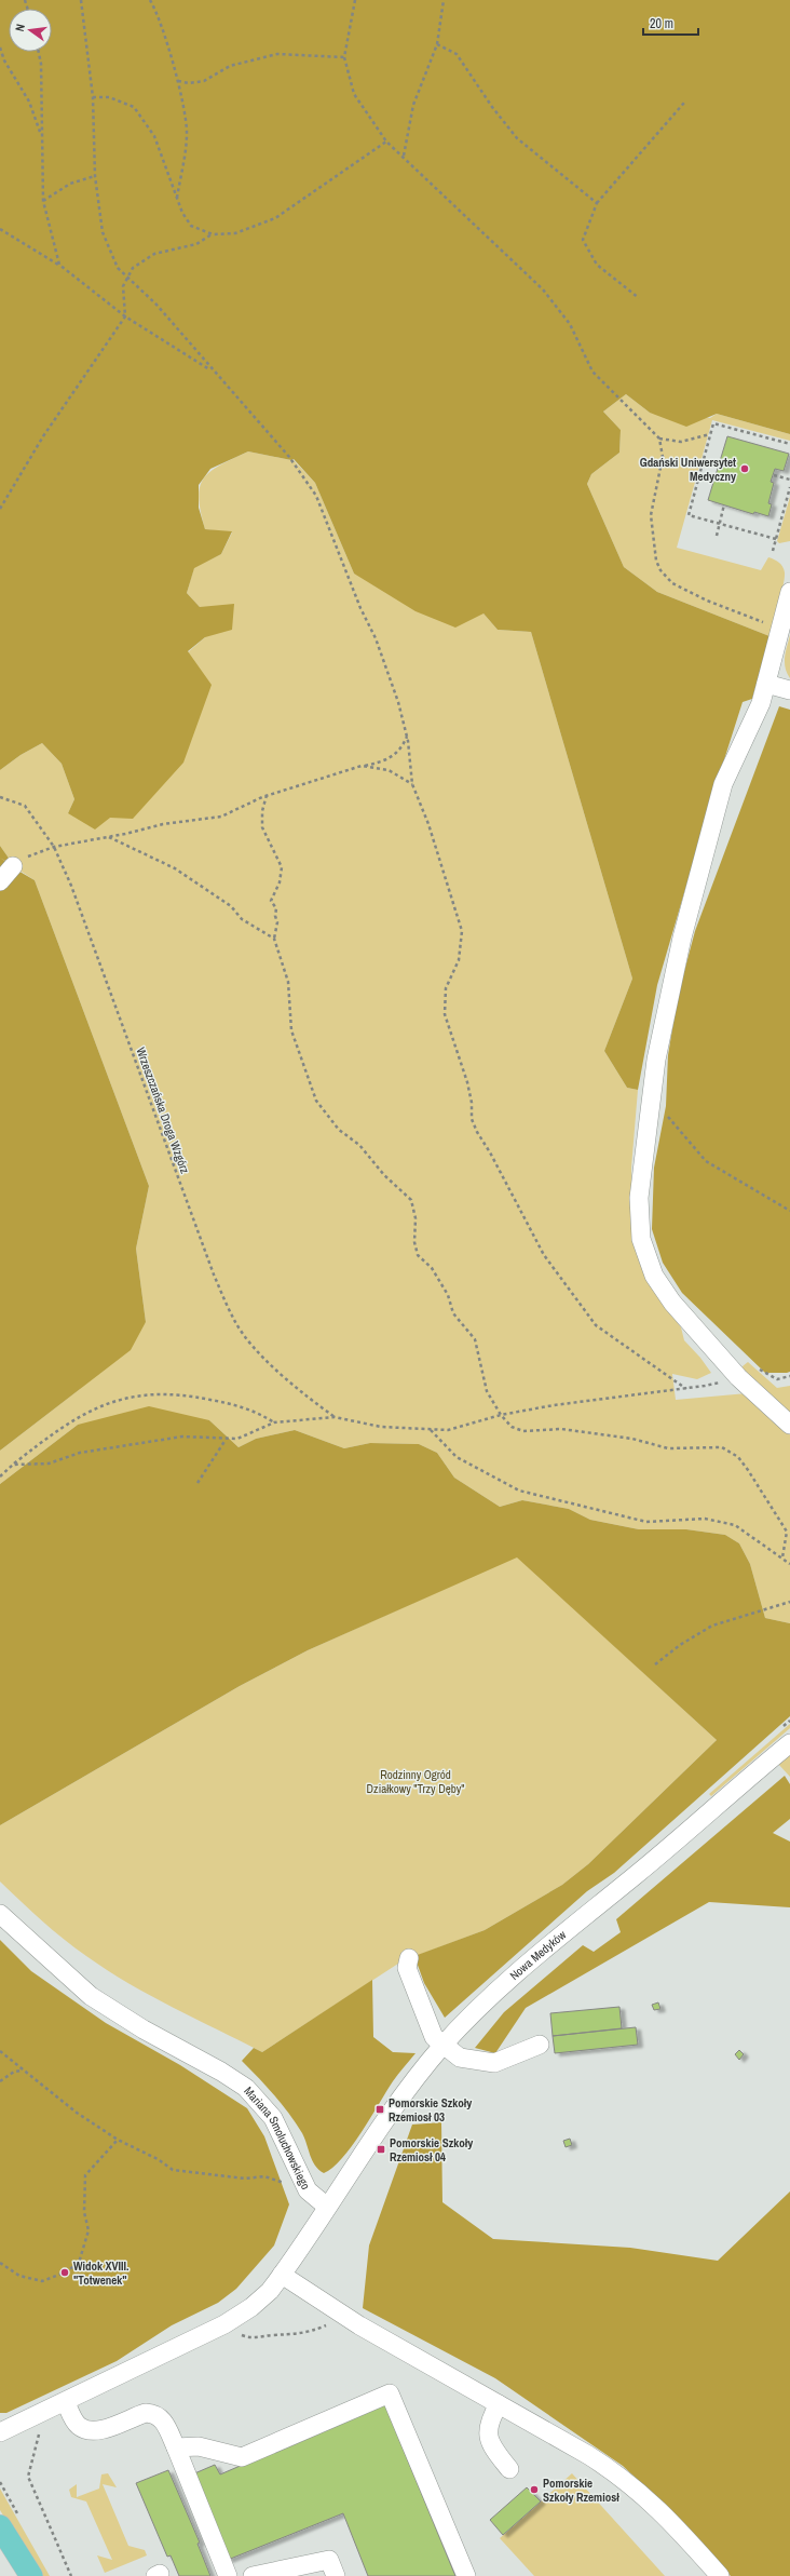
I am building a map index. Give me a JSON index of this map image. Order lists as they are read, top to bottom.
{
  "streets": {
    "street": ["Nowa Medyków", "Mariana Smoluchowskiego"],
    "path": ["Wrzeszczańska Droga Wzgórz"]
  },
  "crossings": [
    ["Nowa Medyków", "Mariana Smoluchowskiego"]
  ],
  "parks": ["Rodzinny Ogród Działkowy \"Trzy Dęby\""],
  "places": {
    "other": ["Gdański Uniwersytet Medyczny", "Widok XVIII. \"Totwenek\"", "Pomorskie Szkoły Rzemiosł"],
    "transit": ["Pomorskie Szkoły Rzemiosł 03", "Pomorskie Szkoły Rzemiosł 04"]
  },
  "scale_bar": "20 m",
  "north": "left"
}
